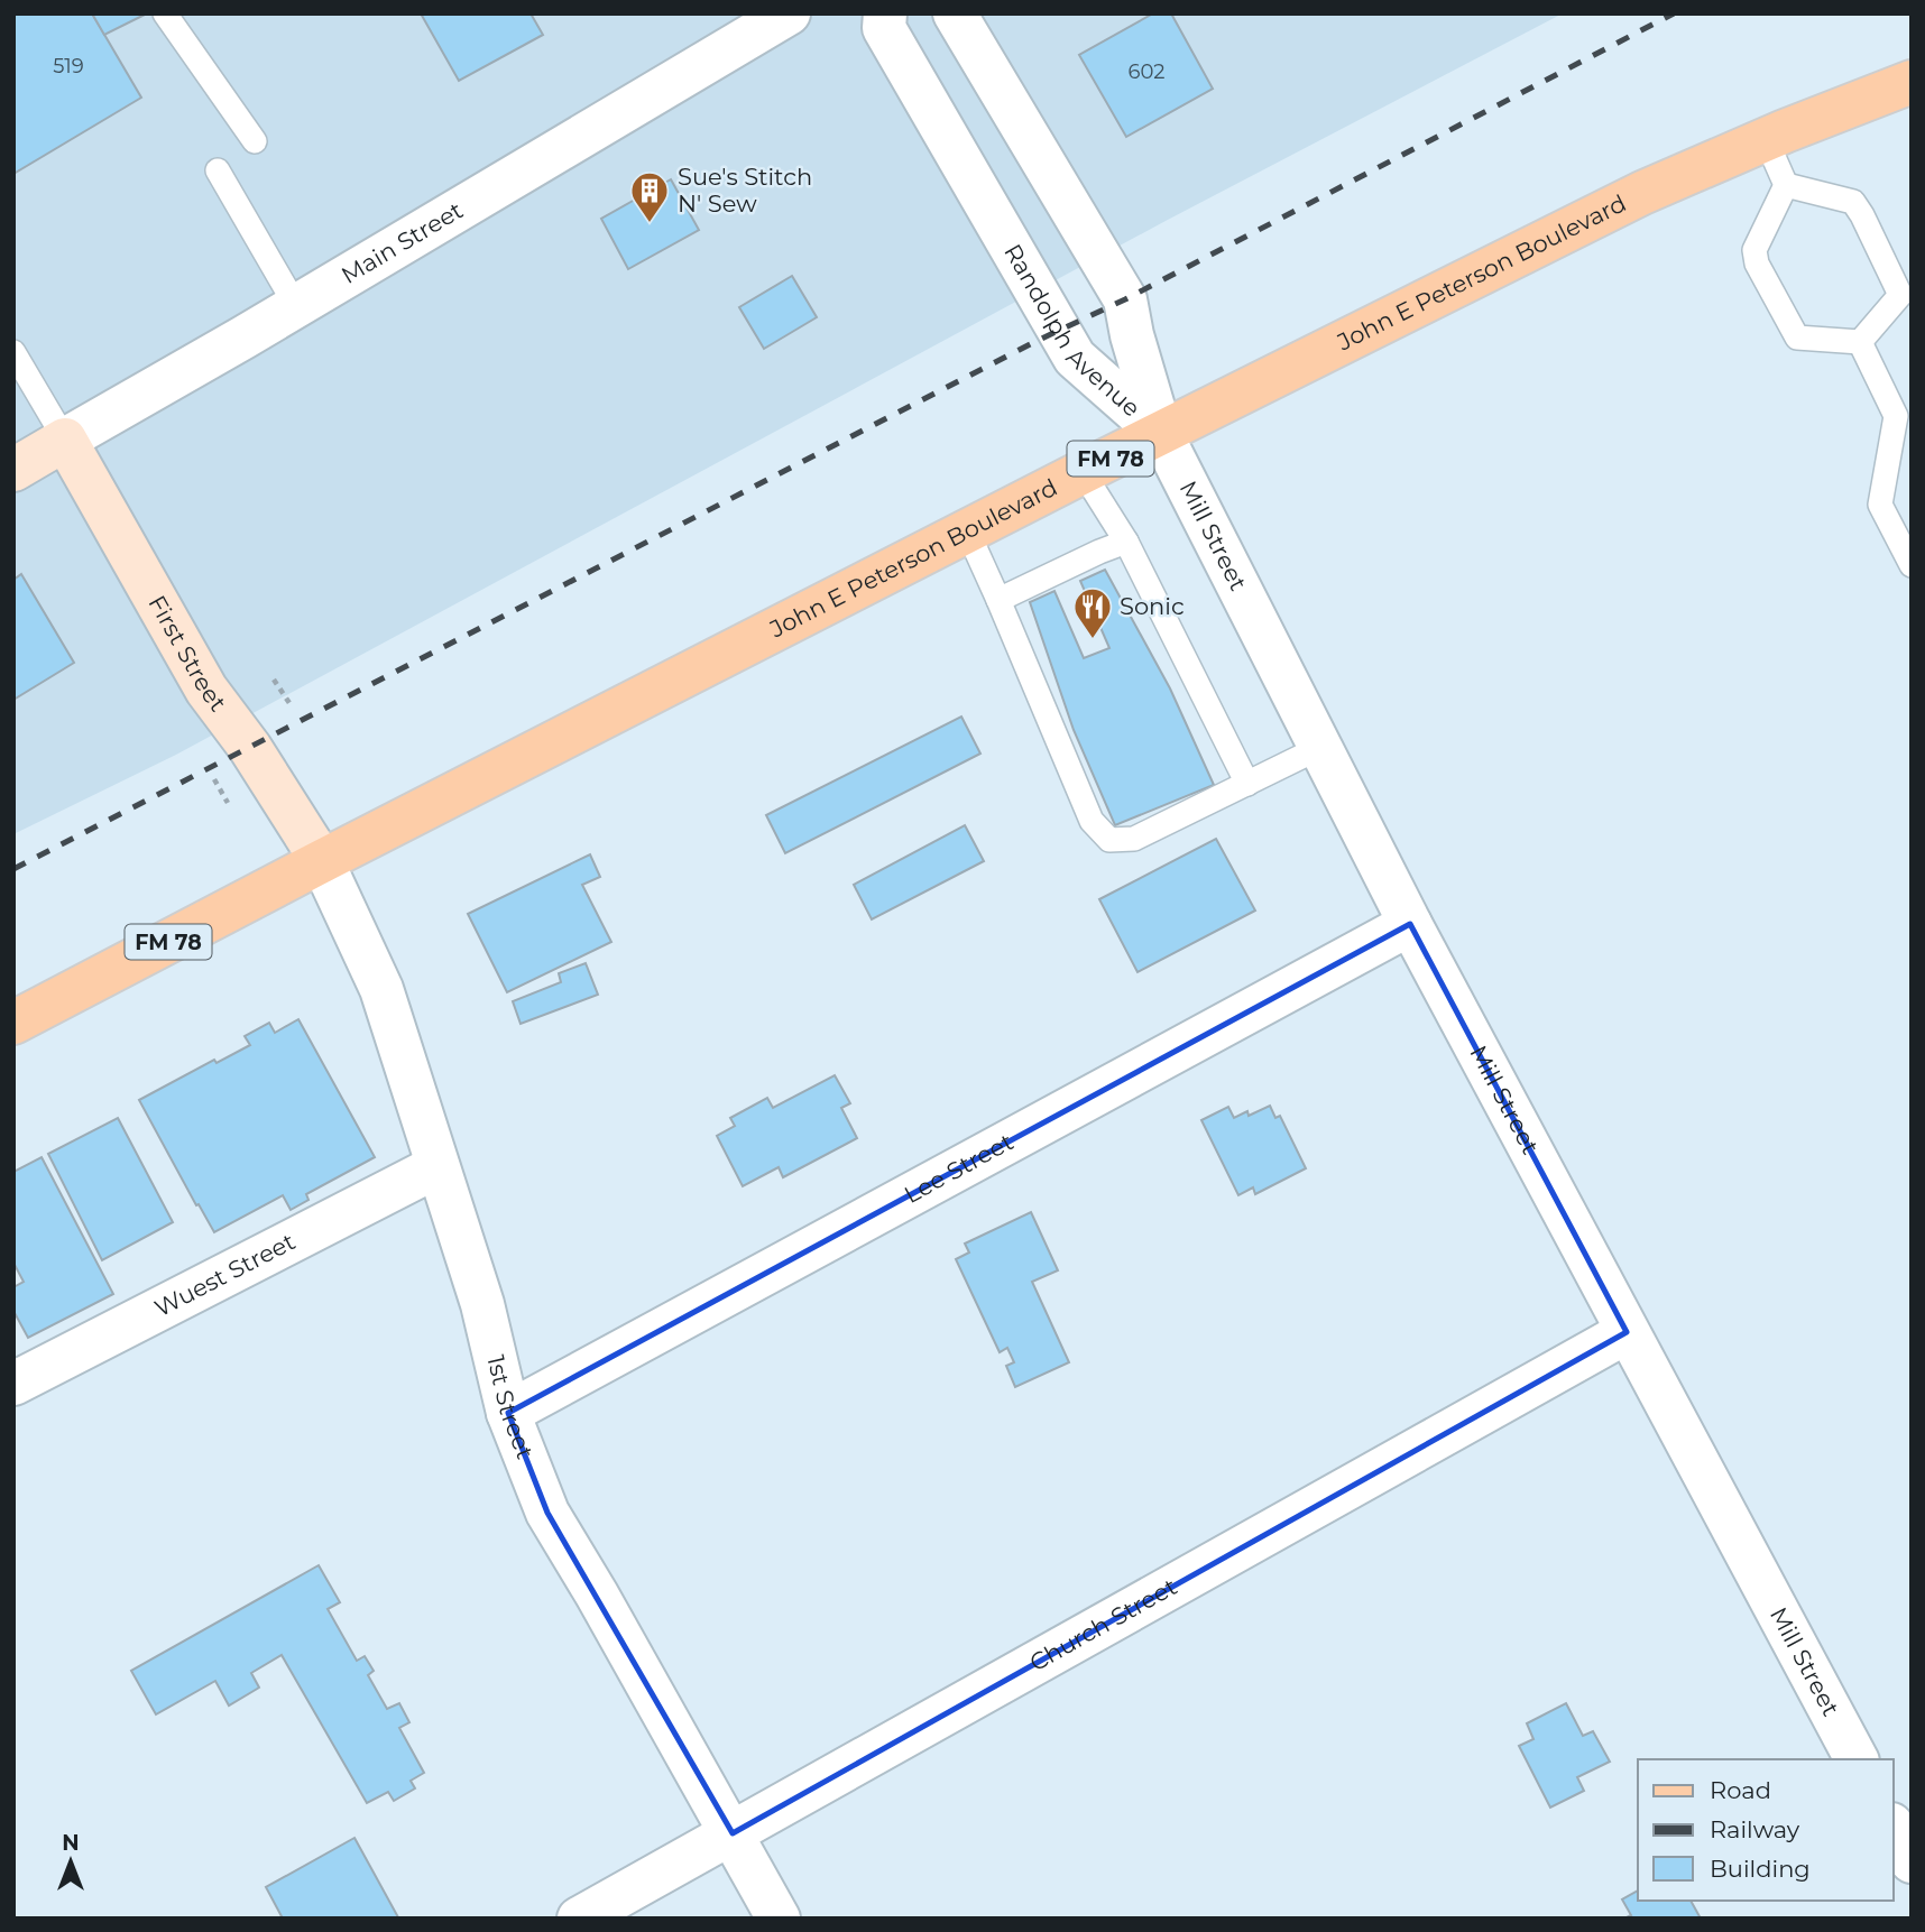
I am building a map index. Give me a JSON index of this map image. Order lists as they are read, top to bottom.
{
  "streets": {
    "main road": [
      "Main Street",
      "John E Peterson Boulevard",
      "FM 78",
      "First Street"
    ],
    "street": [
      "Randolph Avenue",
      "Mill Street",
      "Lee Street",
      "Wuest Street",
      "1st Street",
      "Church Street"
    ]
  },
  "crossings": [
    ["Main Street", "First Street"],
    ["John E Peterson Boulevard", "Randolph Avenue"],
    ["John E Peterson Boulevard", "Mill Street"],
    ["John E Peterson Boulevard", "First Street"],
    ["John E Peterson Boulevard", "1st Street"],
    ["Randolph Avenue", "Mill Street"],
    ["Mill Street", "Lee Street"],
    ["Mill Street", "Church Street"],
    ["First Street", "1st Street"],
    ["Lee Street", "1st Street"],
    ["Wuest Street", "1st Street"],
    ["1st Street", "Church Street"]
  ],
  "places": {
    "building": ["Sue's Stitch N' Sew"],
    "restaurant": ["Sonic"]
  },
  "house_numbers": ["519", "602"],
  "legend": ["Road", "Railway", "Building"],
  "north": "top"
}
